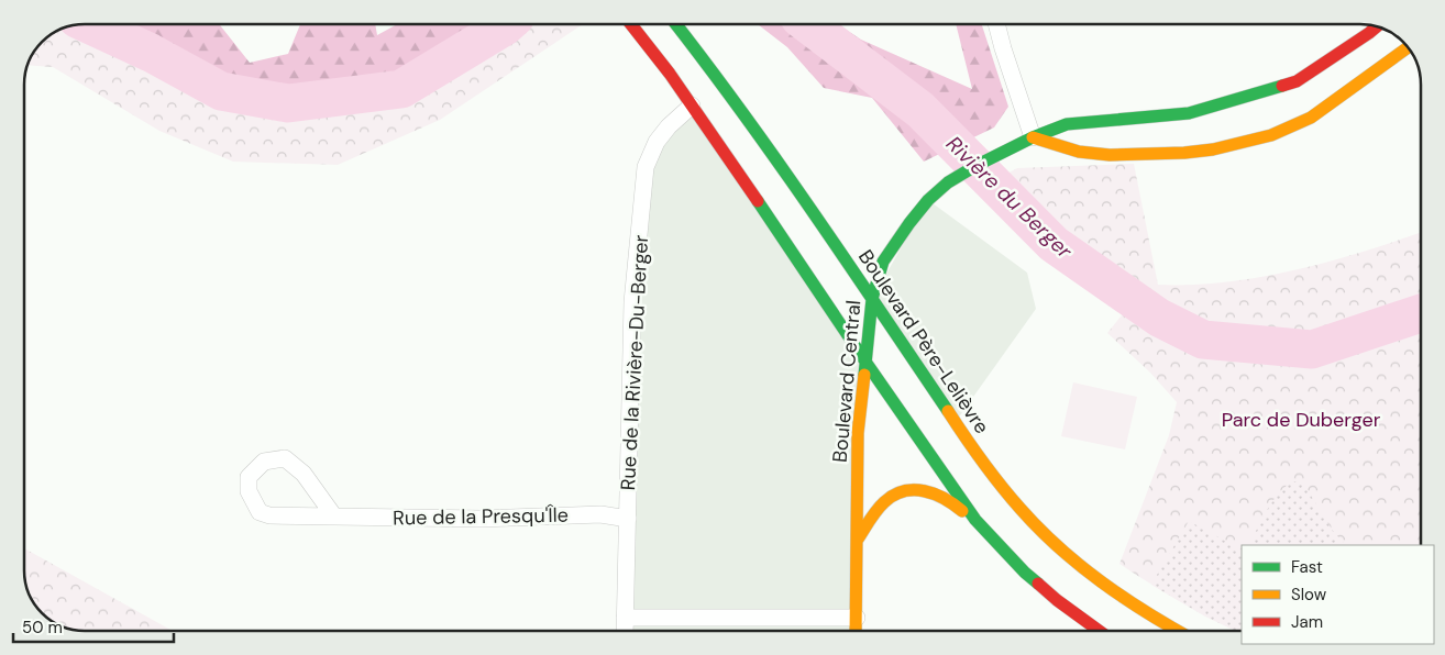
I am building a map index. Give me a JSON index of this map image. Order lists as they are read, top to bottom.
{
  "streets": {
    "main road": ["Boulevard Père-Lelièvre", "Boulevard Central"],
    "street": ["Rue de la Rivière-Du-Berger", "Rue de la Presqu'Île"]
  },
  "crossings": [
    ["Boulevard Père-Lelièvre", "Boulevard Central"],
    ["Rue de la Rivière-Du-Berger", "Rue de la Presqu'Île"]
  ],
  "water": ["Rivière du Berger"],
  "parks": ["Parc de Duberger"],
  "legend": ["Fast", "Slow", "Jam"],
  "scale_bar": "50 m"
}
